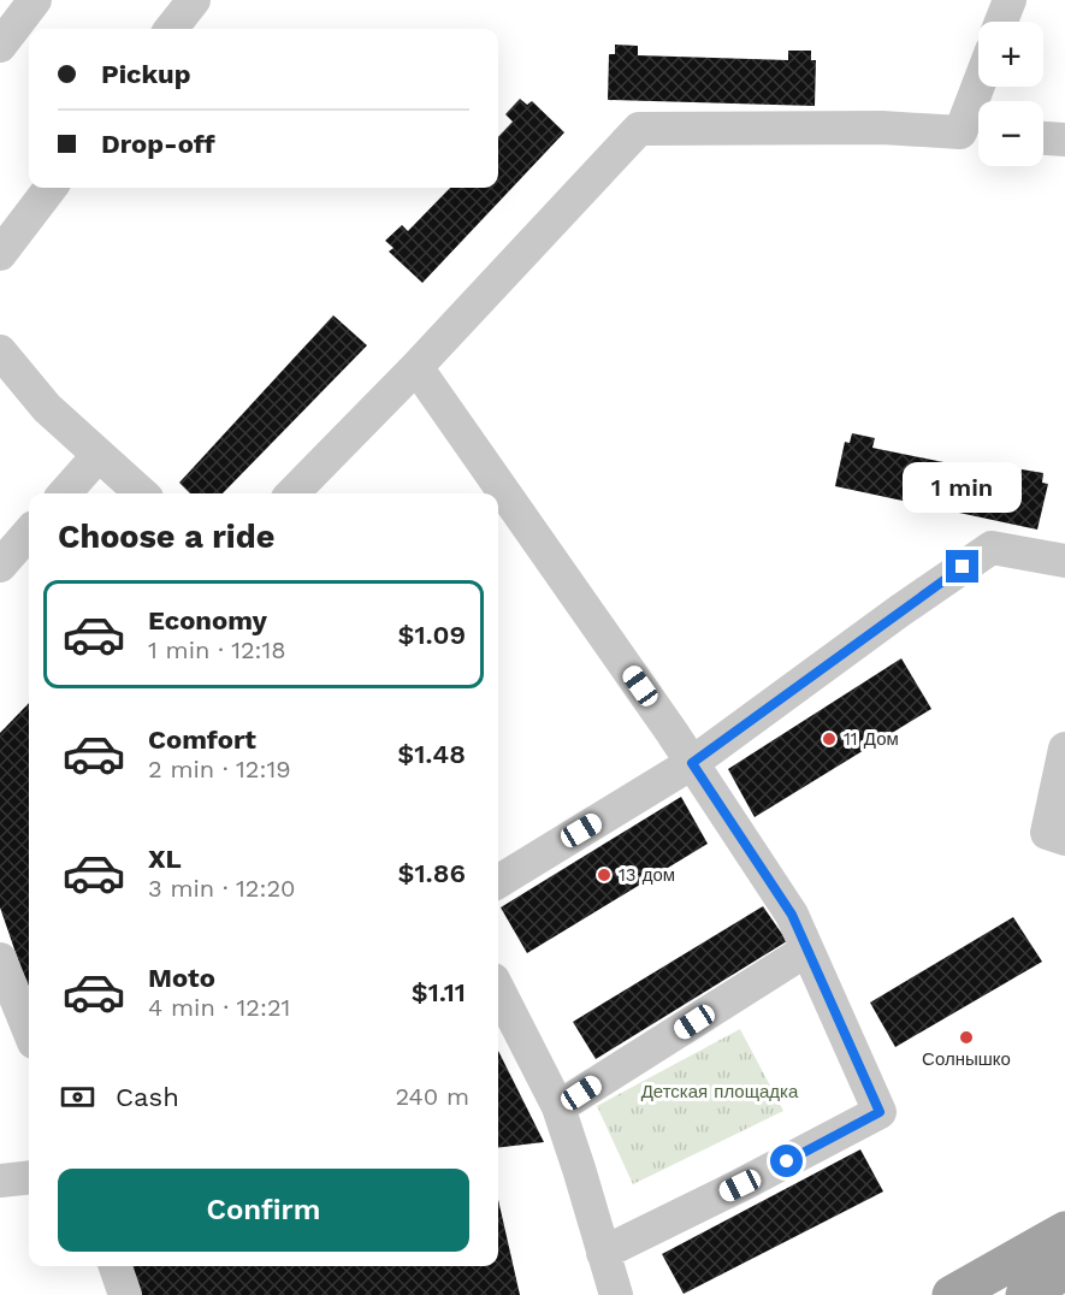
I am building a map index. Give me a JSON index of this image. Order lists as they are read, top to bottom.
{
  "parks": ["Детская площадка"],
  "places": ["11 Дом", "13 дом", "Солнышко"],
  "page": {
    "map_buttons": ["+", "−"],
    "banner": ["Pickup", "Drop-off"],
    "bubble": "1 min",
    "heading": "Choose a ride",
    "list": [
      {
        "name": "Economy",
        "note": "1 min · 12:18",
        "value": "$1.09"
      },
      {
        "name": "Comfort",
        "note": "2 min · 12:19",
        "value": "$1.48"
      },
      {
        "name": "XL",
        "note": "3 min · 12:20",
        "value": "$1.86"
      },
      {
        "name": "Moto",
        "note": "4 min · 12:21",
        "value": "$1.11"
      }
    ],
    "pay": ["Cash", "240 m"],
    "buttons": "Confirm"
  }
}
